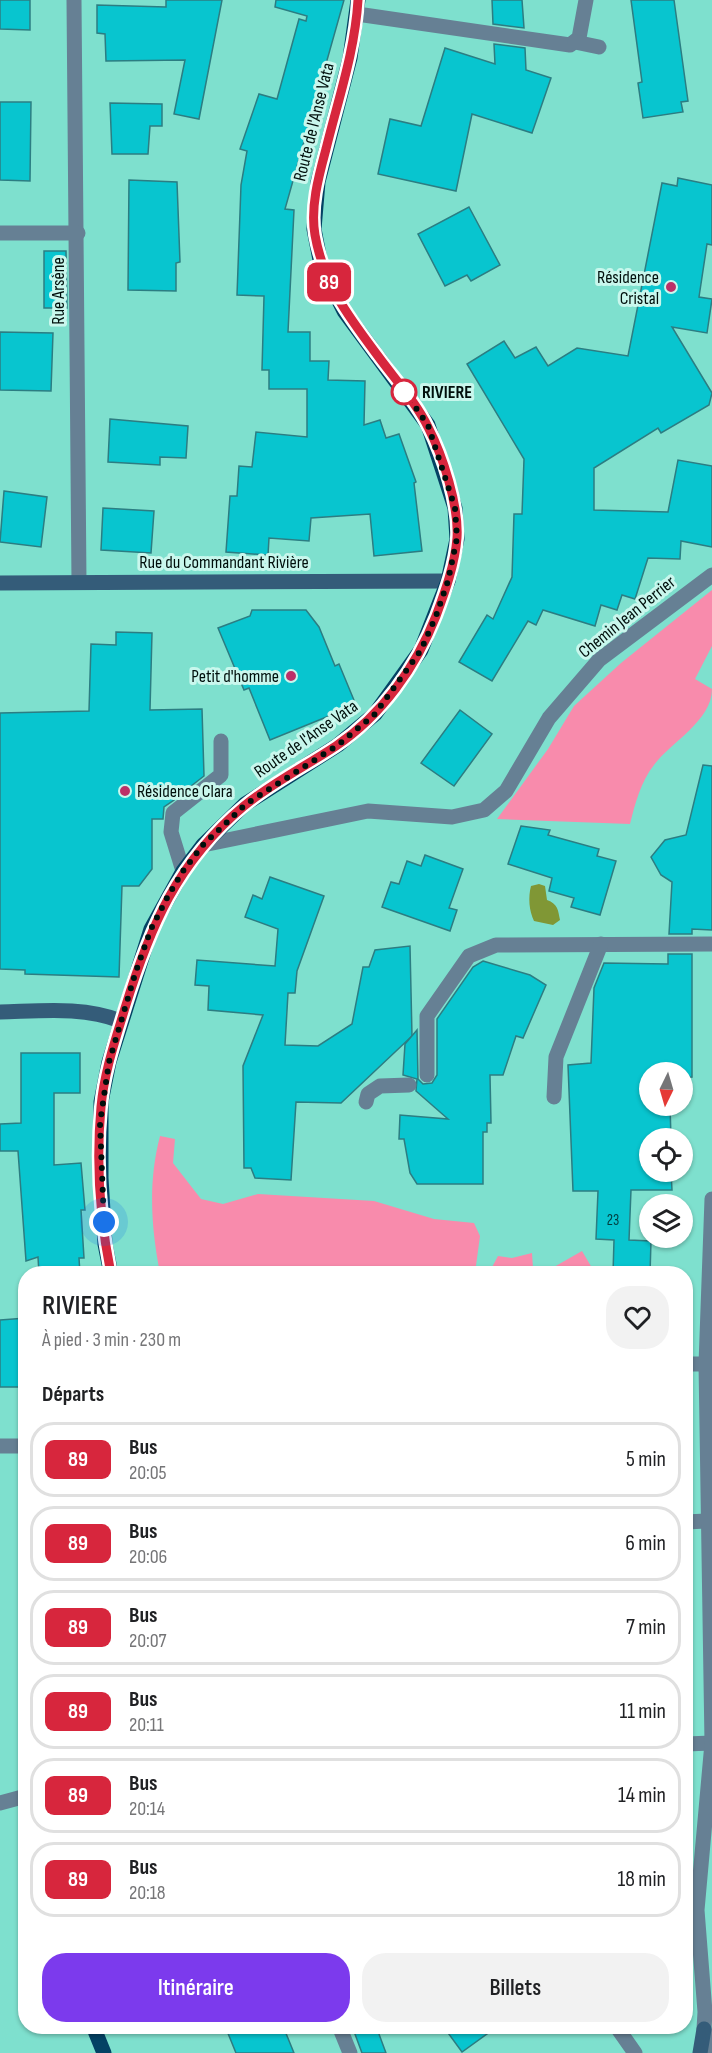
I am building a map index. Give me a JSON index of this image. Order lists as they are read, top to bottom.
{
  "streets": {
    "main road": ["Route de l'Anse Vata"],
    "street": ["Rue Arsène", "Rue du Commandant Rivière", "Chemin Jean Perrier"]
  },
  "crossings": [
    ["Route de l'Anse Vata", "Rue du Commandant Rivière"],
    ["Route de l'Anse Vata", "Chemin Jean Perrier"],
    ["Rue Arsène", "Rue du Commandant Rivière"]
  ],
  "places": [
    "Résidence Cristal",
    "RIVIERE",
    "Petit d'homme",
    "Résidence Clara"
  ],
  "lines": ["bus line 89"],
  "house_numbers": ["23"],
  "north": "bottom",
  "page": {
    "on_map": "89",
    "heading": [
      ["RIVIERE", "À pied · 3 min · 230 m"],
      "Départs"
    ],
    "list": [
      {
        "mark": "89",
        "name": "Bus",
        "note": "20:05",
        "value": "5 min"
      },
      {
        "mark": "89",
        "name": "Bus",
        "note": "20:06",
        "value": "6 min"
      },
      {
        "mark": "89",
        "name": "Bus",
        "note": "20:07",
        "value": "7 min"
      },
      {
        "mark": "89",
        "name": "Bus",
        "note": "20:11",
        "value": "11 min"
      },
      {
        "mark": "89",
        "name": "Bus",
        "note": "20:14",
        "value": "14 min"
      },
      {
        "mark": "89",
        "name": "Bus",
        "note": "20:18",
        "value": "18 min"
      }
    ],
    "buttons": ["Itinéraire", "Billets"]
  }
}
